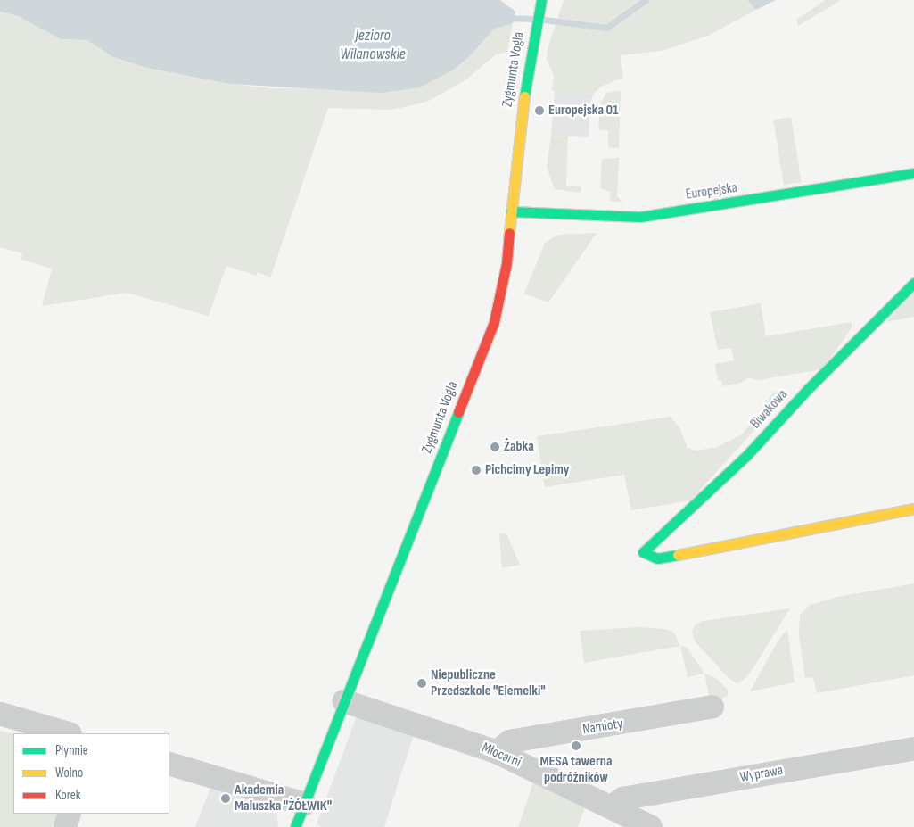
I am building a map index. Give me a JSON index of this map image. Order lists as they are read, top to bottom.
{
  "streets": {
    "street": [
      "Zygmunta Vogla",
      "Europejska",
      "Biwakowa",
      "Namioty",
      "Młocarni",
      "Wyprawa"
    ]
  },
  "crossings": [
    ["Zygmunta Vogla", "Europejska"],
    ["Zygmunta Vogla", "Młocarni"],
    ["Namioty", "Młocarni"],
    ["Młocarni", "Wyprawa"]
  ],
  "water": ["Jezioro Wilanowskie"],
  "places": [
    "Europejska 01",
    "Żabka",
    "Pichcimy Lepimy",
    "Niepubliczne Przedszkole \"Elemelki\"",
    "MESA tawerna podróżników",
    "Akademia Maluszka \"ŻÓŁWIK\""
  ],
  "legend": ["Płynnie", "Wolno", "Korek"]
}
